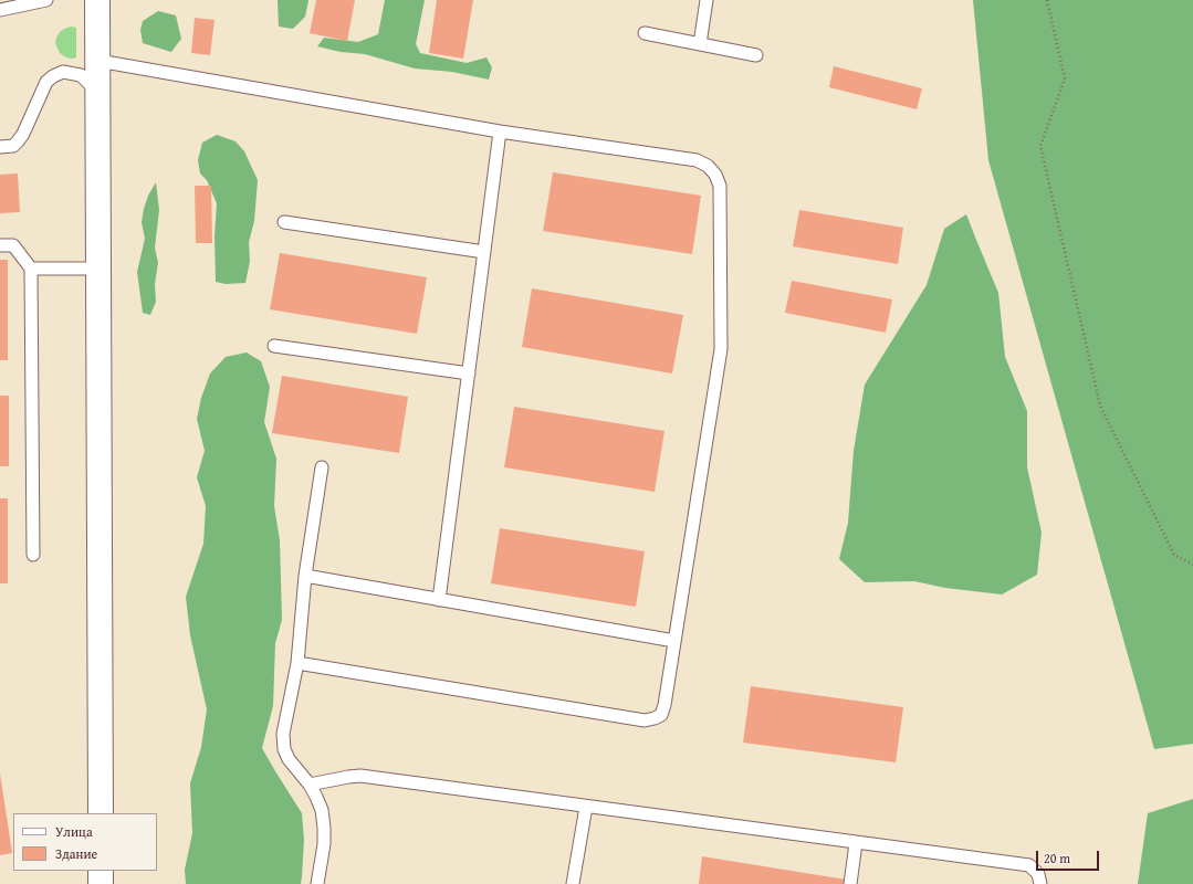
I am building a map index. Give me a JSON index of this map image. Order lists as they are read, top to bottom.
{
  "legend": ["Улица", "Здание"],
  "scale_bar": "20 m"
}
